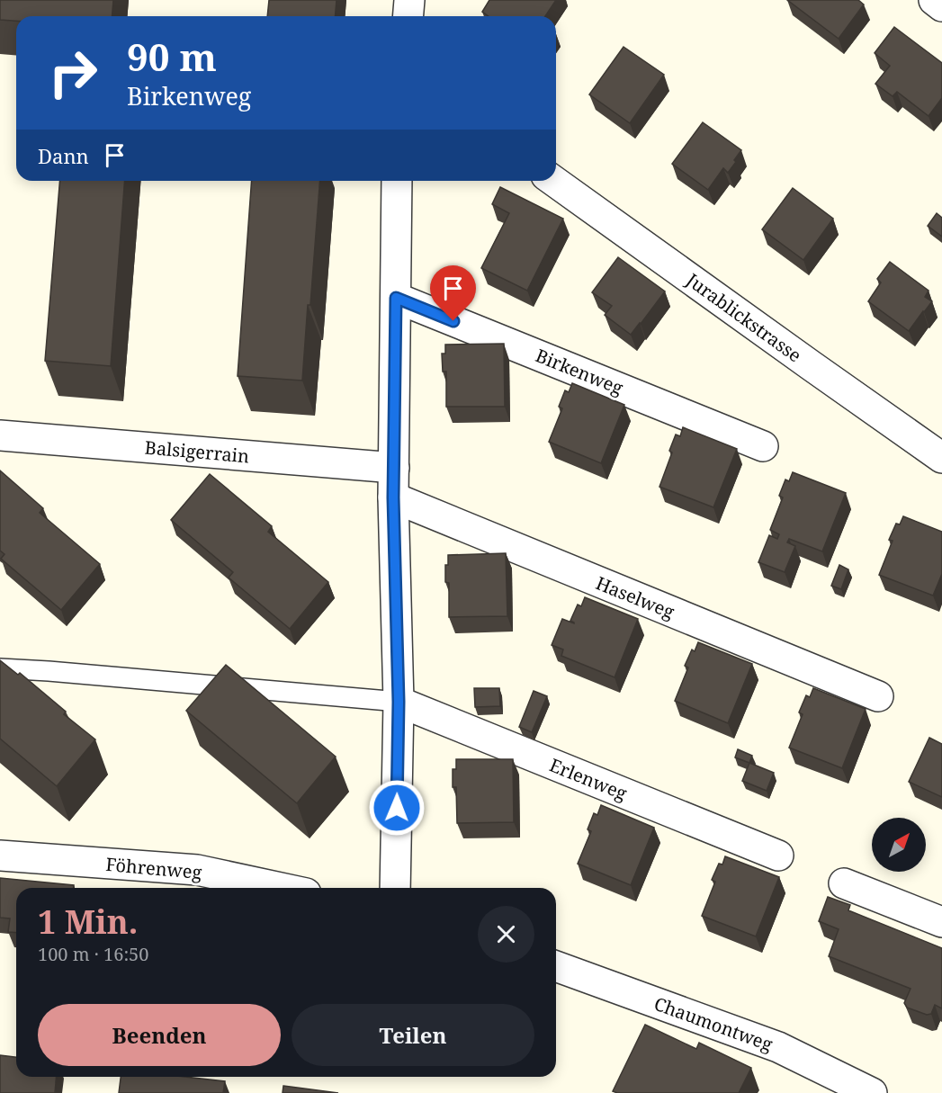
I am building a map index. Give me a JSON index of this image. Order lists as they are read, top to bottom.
{
  "streets": {
    "street": [
      "Jurablickstrasse",
      "Birkenweg",
      "Balsigerrain",
      "Haselweg",
      "Erlenweg",
      "Föhrenweg",
      "Chaumontweg"
    ]
  },
  "north": "top right",
  "page": {
    "turn": ["90 m", "Birkenweg"],
    "then": "Dann",
    "heading": ["1 Min.", "100 m · 16:50"],
    "buttons": ["Beenden", "Teilen"]
  }
}
